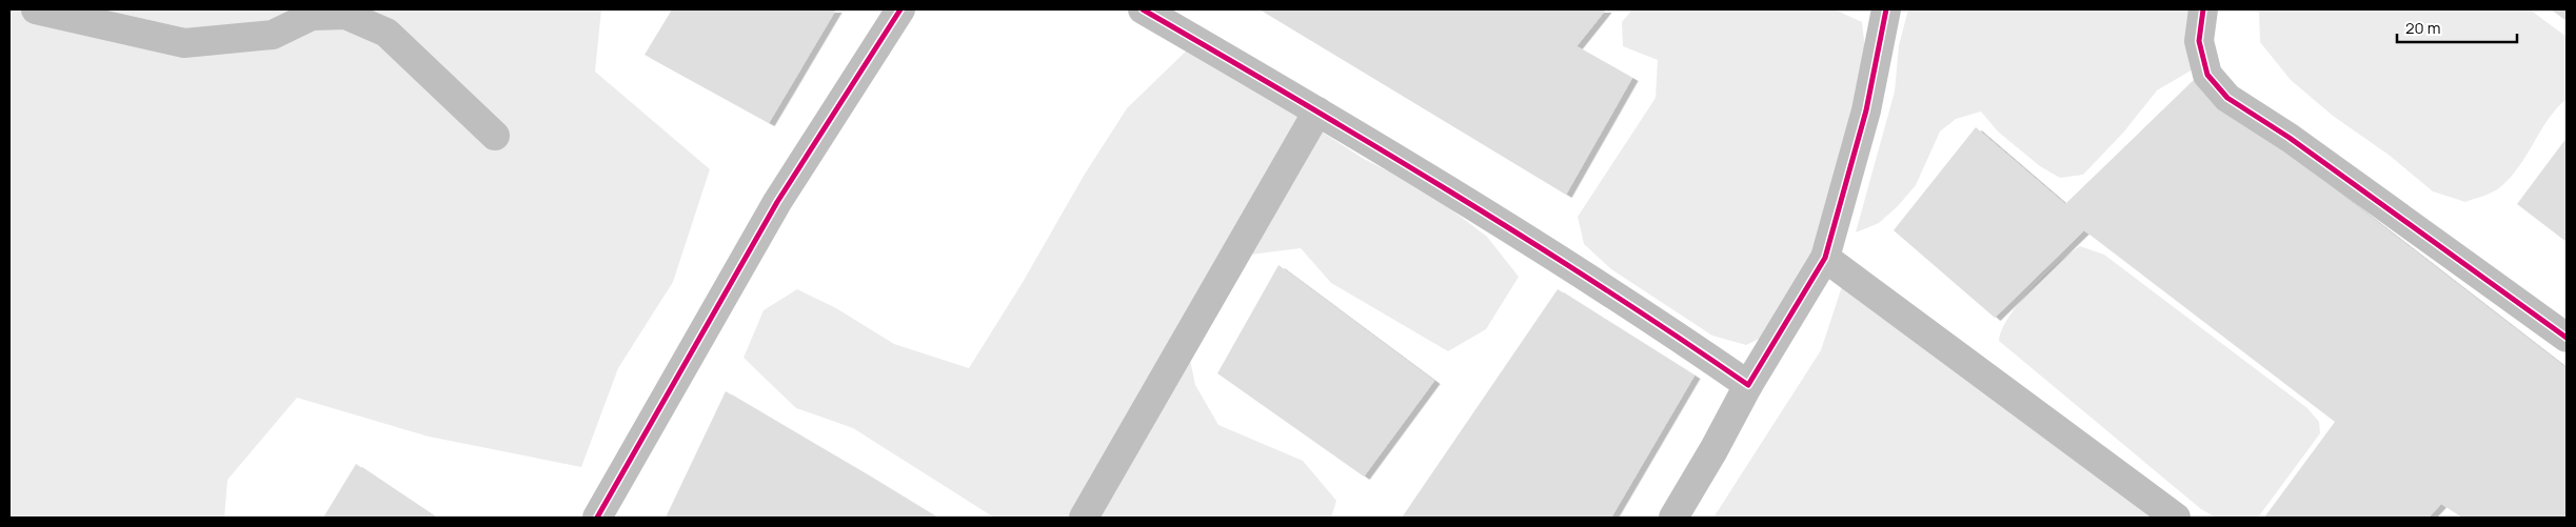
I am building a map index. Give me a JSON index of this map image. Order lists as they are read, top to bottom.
{
  "scale_bar": "20 m"
}
